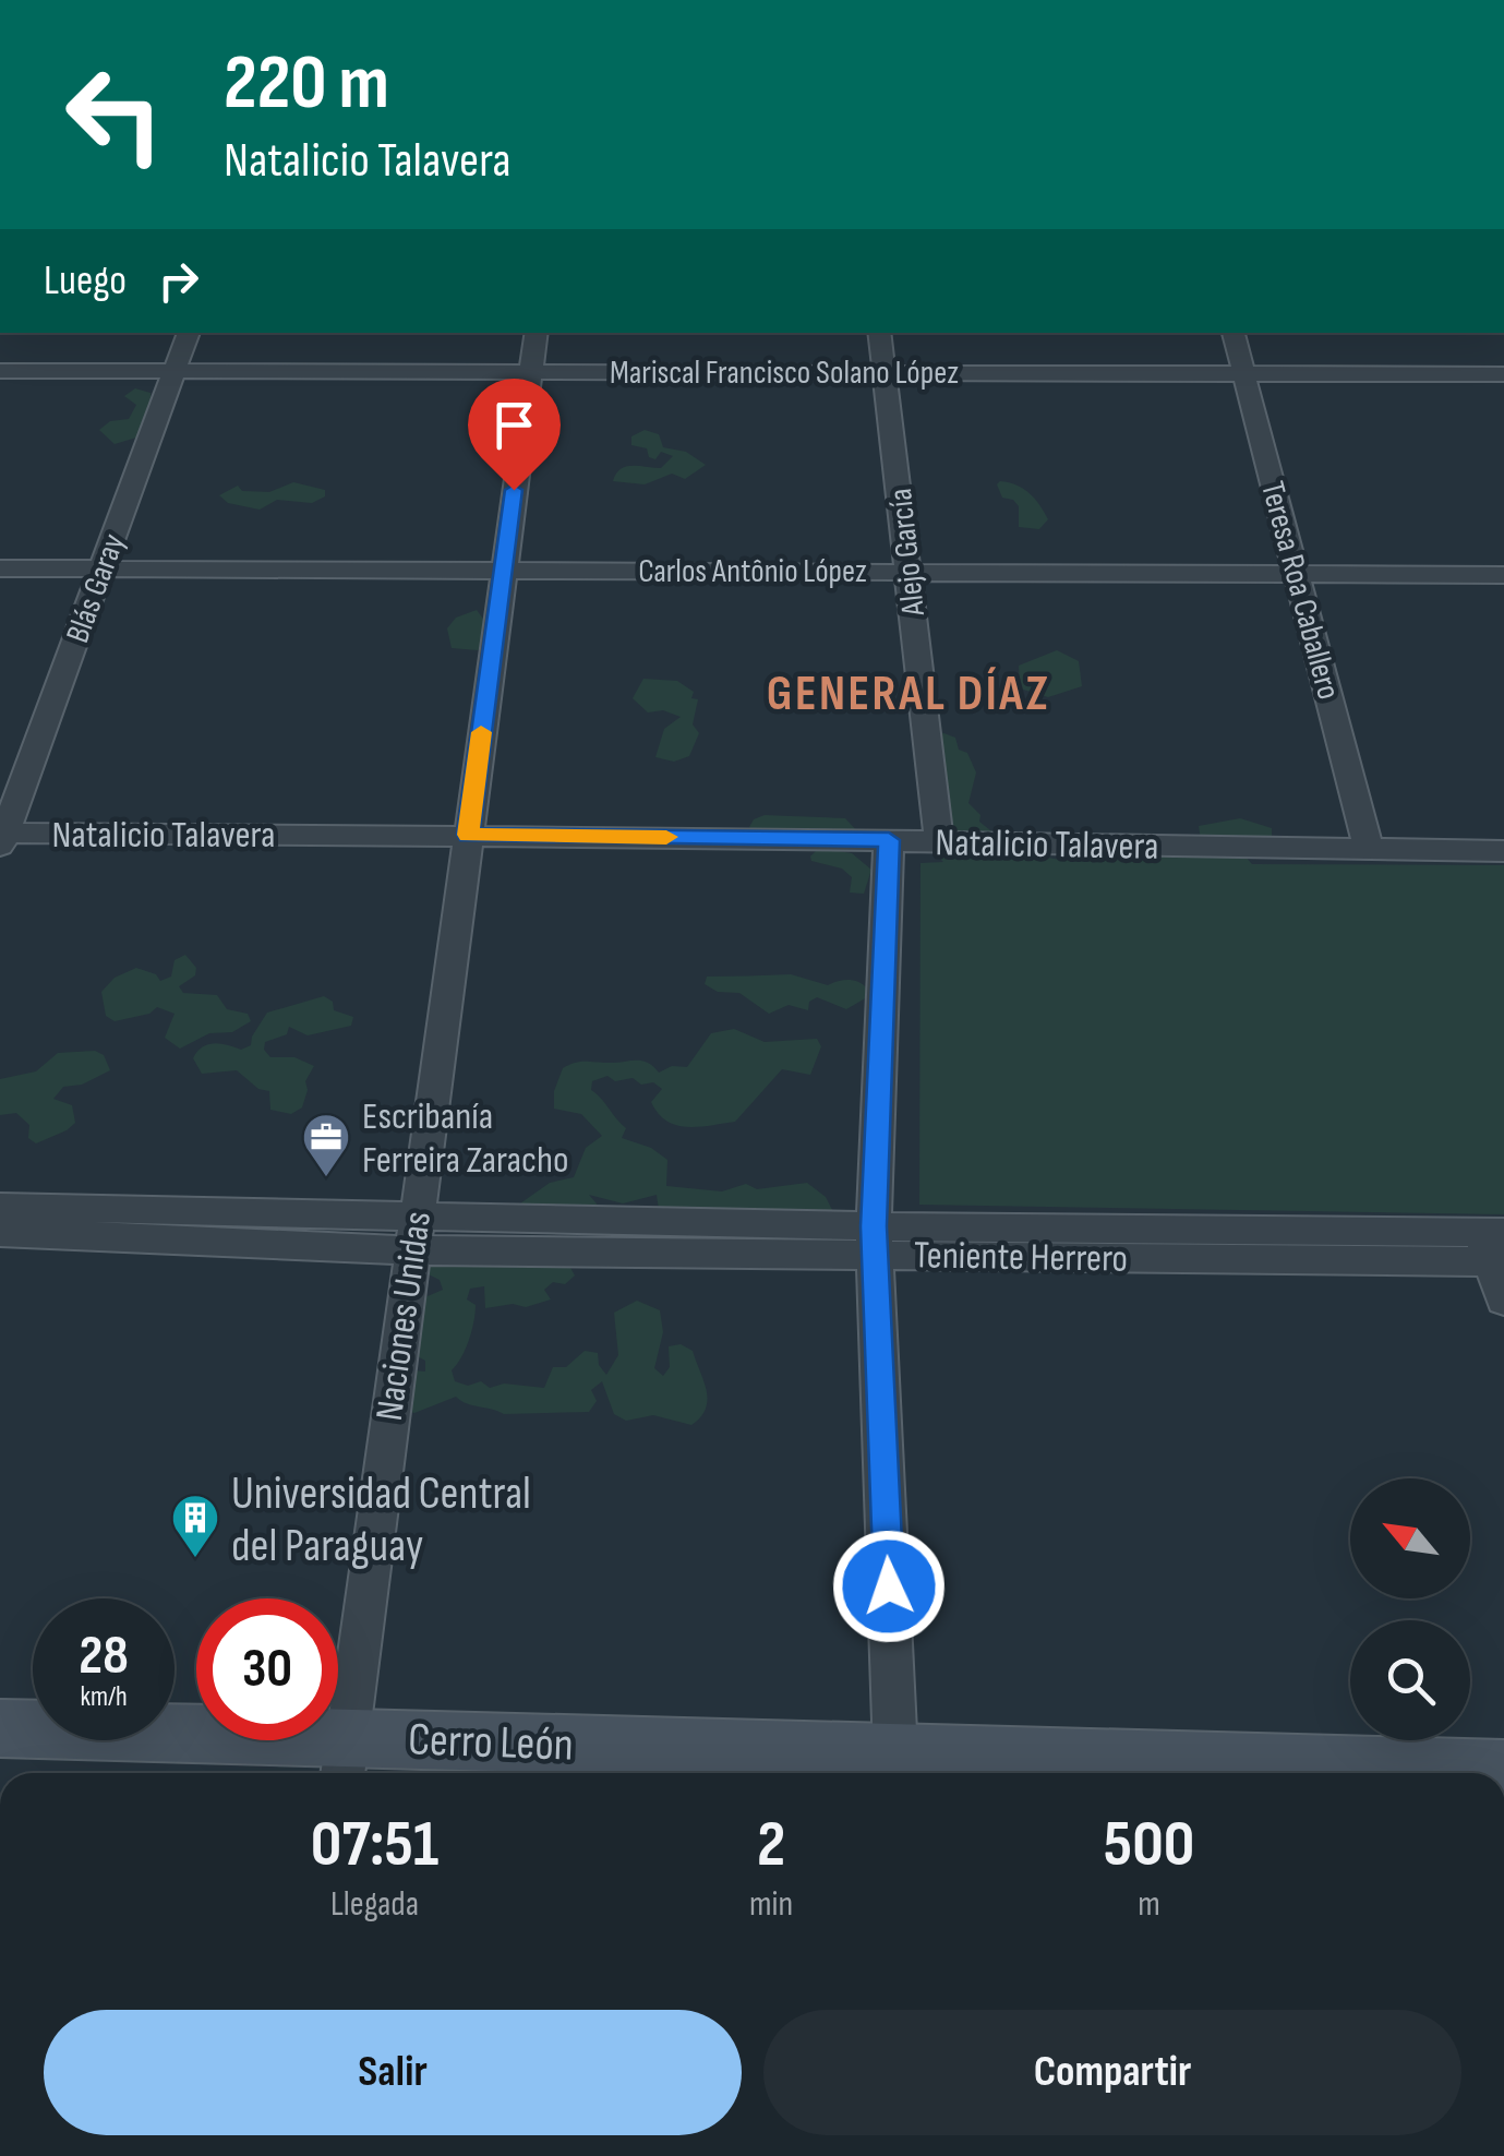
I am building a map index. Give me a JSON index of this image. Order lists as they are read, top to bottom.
{
  "streets": {
    "street": [
      "Mariscal Francisco Solano López",
      "Alejo García",
      "Carlos Antônio López",
      "Blás Garay",
      "Teresa Roa Caballero",
      "Natalicio Talavera",
      "Teniente Herrero",
      "Naciones Unidas",
      "Cerro León"
    ]
  },
  "crossings": [
    ["Mariscal Francisco Solano López", "Alejo García"],
    ["Mariscal Francisco Solano López", "Blás Garay"],
    ["Mariscal Francisco Solano López", "Teresa Roa Caballero"],
    ["Mariscal Francisco Solano López", "Naciones Unidas"],
    ["Alejo García", "Carlos Antônio López"],
    ["Alejo García", "Natalicio Talavera"],
    ["Carlos Antônio López", "Blás Garay"],
    ["Carlos Antônio López", "Teresa Roa Caballero"],
    ["Carlos Antônio López", "Naciones Unidas"],
    ["Blás Garay", "Natalicio Talavera"],
    ["Teresa Roa Caballero", "Natalicio Talavera"],
    ["Natalicio Talavera", "Naciones Unidas"],
    ["Teniente Herrero", "Naciones Unidas"],
    ["Naciones Unidas", "Cerro León"]
  ],
  "districts": ["GENERAL DÍAZ"],
  "places": {
    "office": ["Escribanía Ferreira Zaracho"],
    "building": ["Universidad Central del Paraguay"]
  },
  "north": "top left",
  "page": {
    "turn": ["220 m", "Natalicio Talavera"],
    "then": "Luego",
    "speed": "28 km/h",
    "limit": "30",
    "eta": [
      "07:51",
      "Llegada",
      "2",
      "min",
      "500",
      "m"
    ],
    "buttons": ["Salir", "Compartir"]
  }
}
